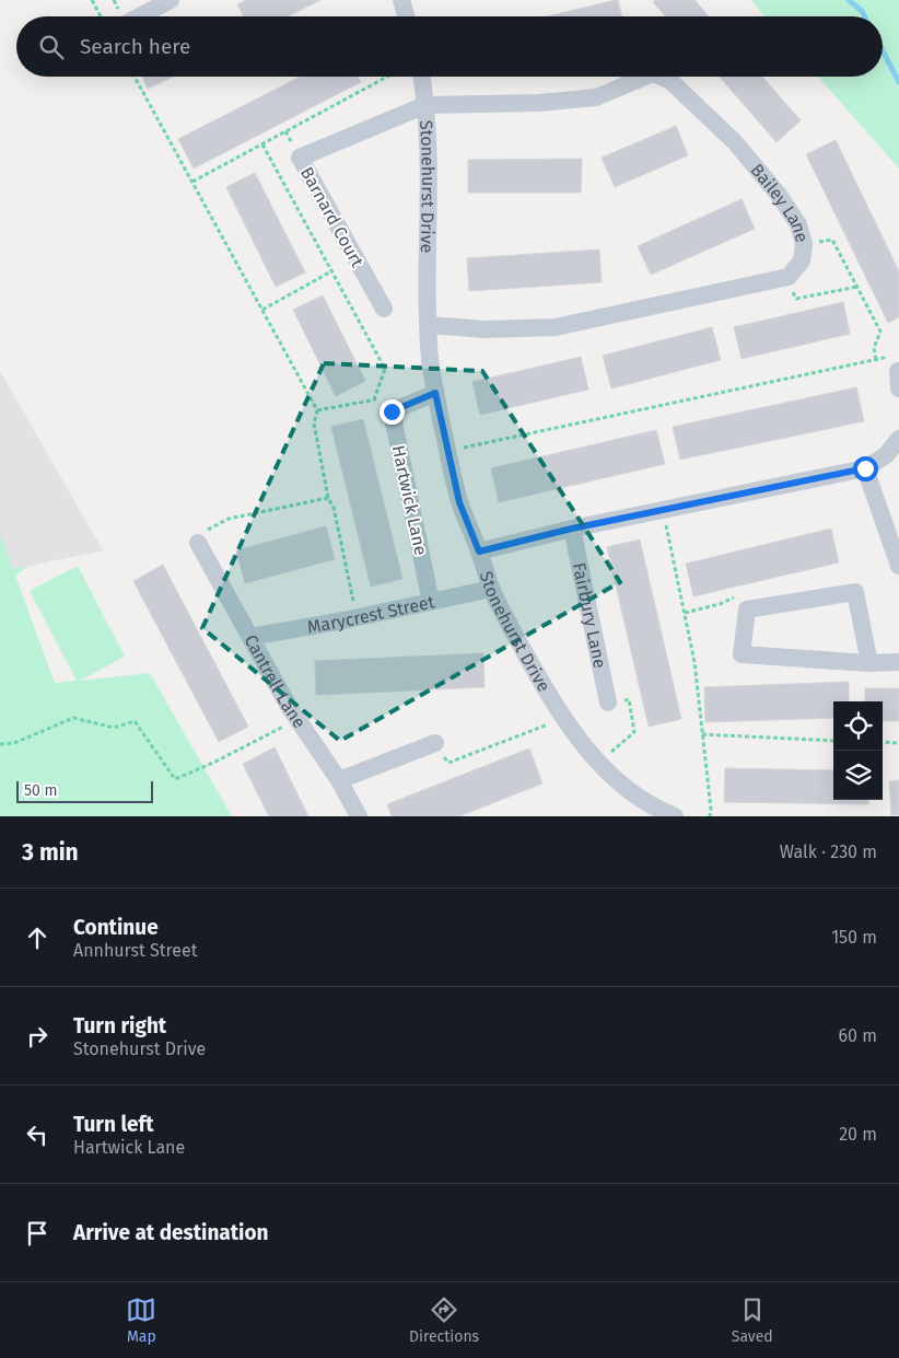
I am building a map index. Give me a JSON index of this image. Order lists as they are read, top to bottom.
{
  "streets": {
    "street": [
      "Stonehurst Drive",
      "Bailey Lane",
      "Barnard Court",
      "Hartwick Lane",
      "Marycrest Street",
      "Fairbury Lane",
      "Cantrell Lane"
    ]
  },
  "crossings": [
    ["Stonehurst Drive", "Bailey Lane"],
    ["Stonehurst Drive", "Barnard Court"],
    ["Stonehurst Drive", "Hartwick Lane"],
    ["Stonehurst Drive", "Marycrest Street"],
    ["Bailey Lane", "Barnard Court"],
    ["Hartwick Lane", "Marycrest Street"],
    ["Marycrest Street", "Cantrell Lane"]
  ],
  "scale_bar": "50 m",
  "page": {
    "search": "Search here",
    "scale": "50 m",
    "heading": ["3 min", "Walk · 230 m"],
    "list": [
      ["Continue", "Annhurst Street", "150 m"],
      ["Turn right", "Stonehurst Drive", "60 m"],
      ["Turn left", "Hartwick Lane", "20 m"],
      "Arrive at destination"
    ],
    "nav": ["Map", "Directions", "Saved"]
  }
}
